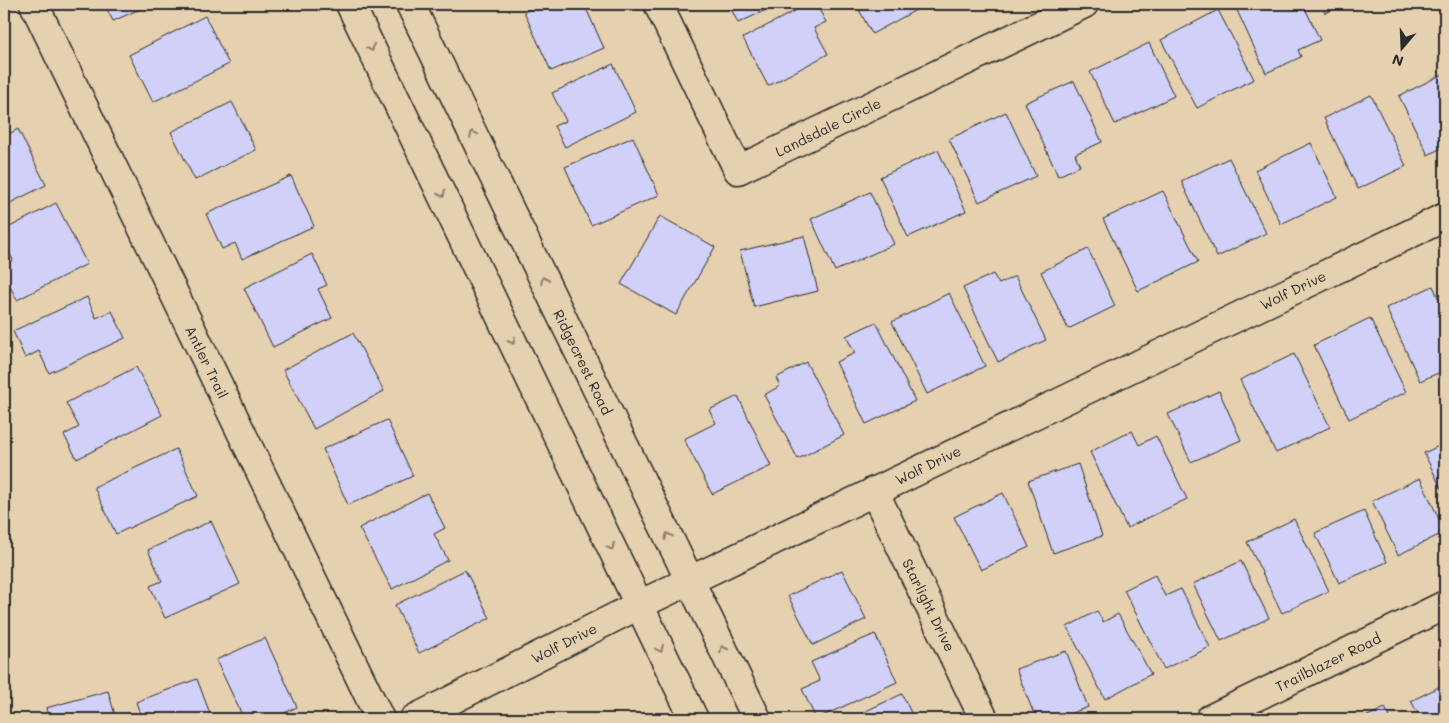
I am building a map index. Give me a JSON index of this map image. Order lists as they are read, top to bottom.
{
  "streets": {
    "street": [
      "Landsdale Circle",
      "Wolf Drive",
      "Antler Trail",
      "Ridgecrest Road",
      "Starlight Drive",
      "Trailblazer Road"
    ]
  },
  "crossings": [
    ["Wolf Drive", "Ridgecrest Road"],
    ["Wolf Drive", "Starlight Drive"]
  ],
  "north": "bottom"
}
